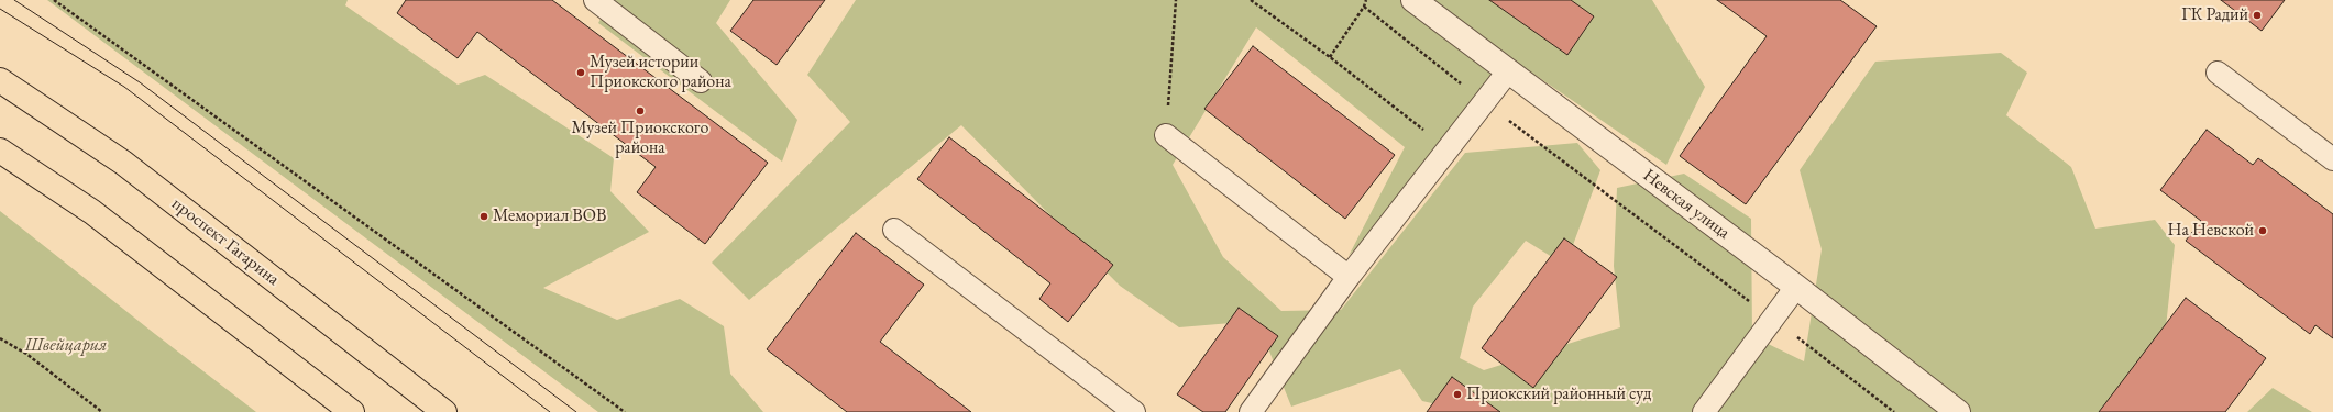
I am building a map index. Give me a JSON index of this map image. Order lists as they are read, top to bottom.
{
  "streets": {
    "main road": ["проспект Гагарина"],
    "street": ["Невская улица"]
  },
  "parks": ["Швейцария"],
  "places": [
    "ГК Радий",
    "Музей истории Приокского района",
    "Музей Приокского района",
    "Мемориал ВОВ",
    "На Невской",
    "Приокский районный суд"
  ]
}
